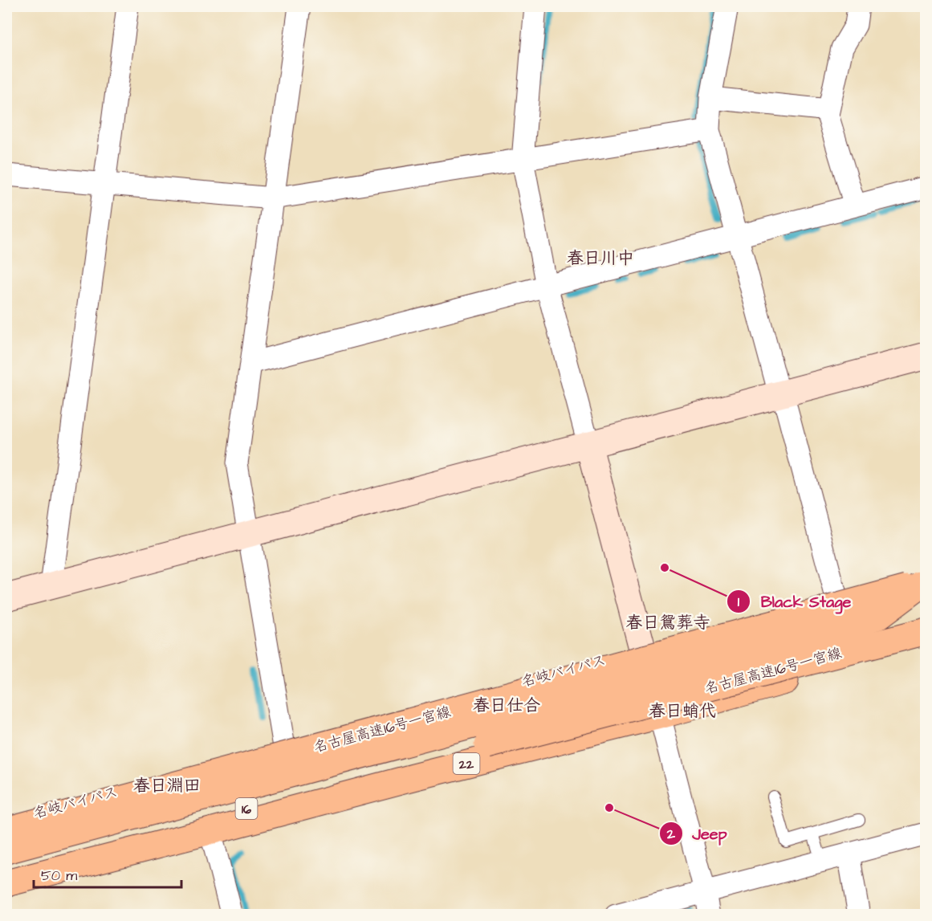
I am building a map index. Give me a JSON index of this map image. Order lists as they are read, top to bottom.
{
  "streets": {
    "highway": [
      "名岐バイパス",
      "名古屋高速16号一宮線",
      "22",
      "16"
    ]
  },
  "crossings": [
    ["名岐バイパス", "名古屋高速16号一宮線"]
  ],
  "districts": [
    "春日川中",
    "春日鴛葬寺",
    "春日仕合",
    "春日蛸代",
    "春日淵田"
  ],
  "places": ["Black Stage", "Jeep"],
  "scale_bar": "50 m"
}
